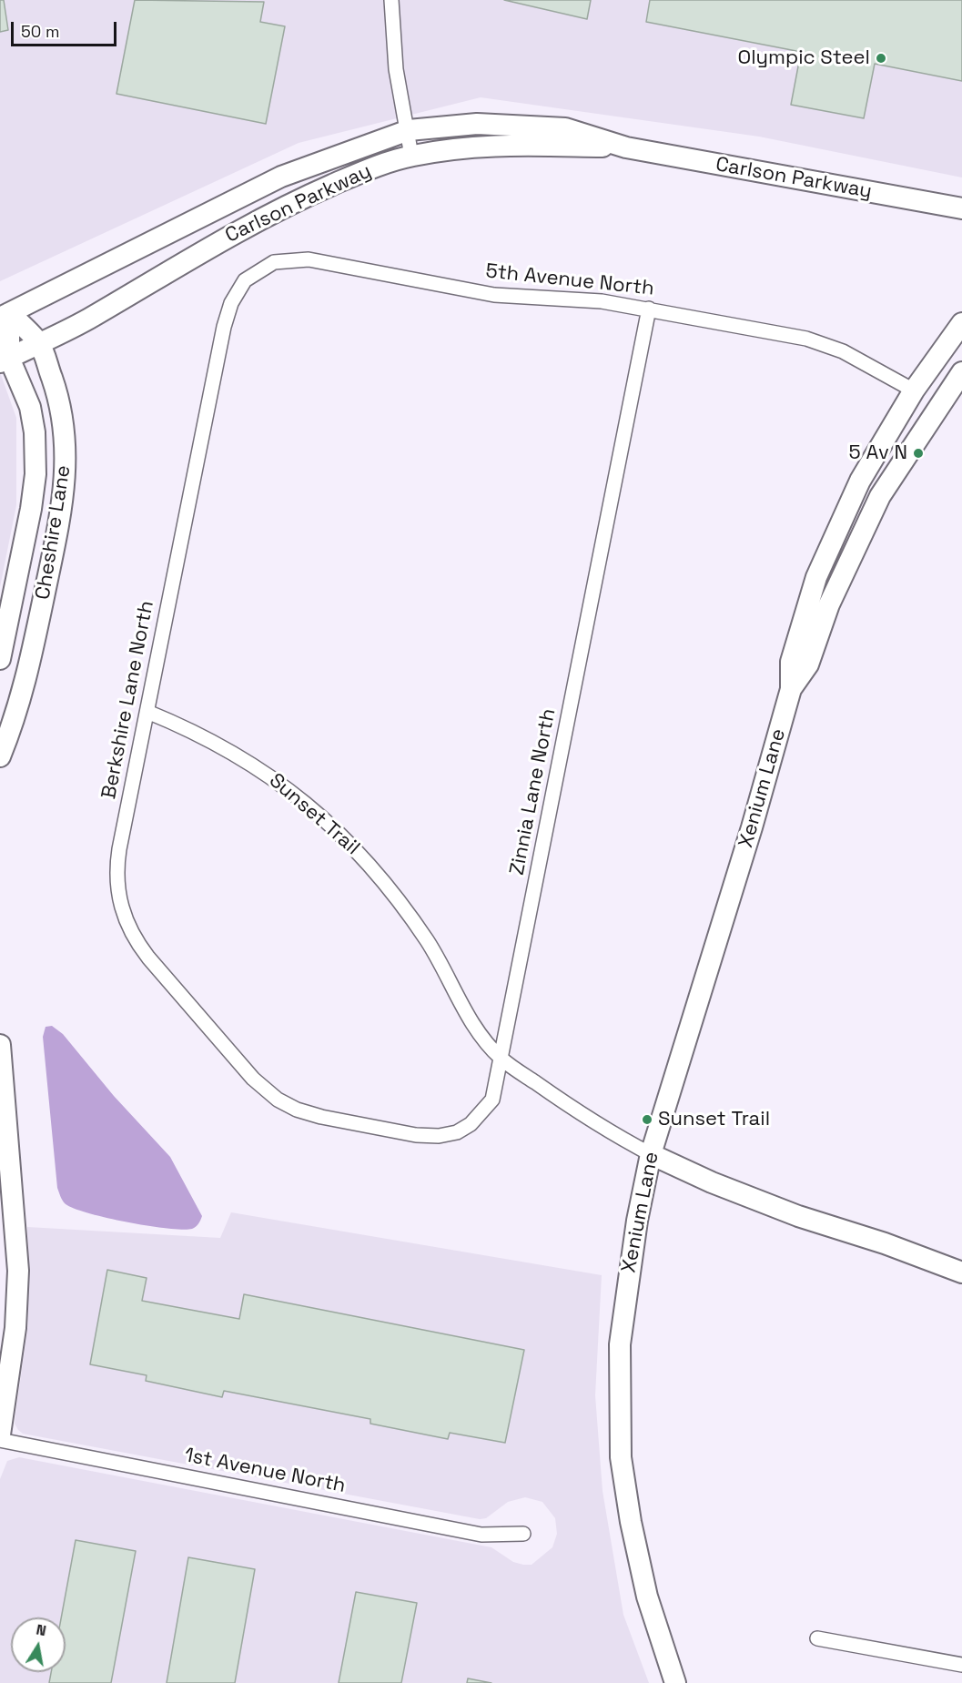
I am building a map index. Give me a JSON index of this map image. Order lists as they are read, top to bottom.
{
  "streets": {
    "main road": [
      "Carlson Parkway",
      "Cheshire Lane",
      "Xenium Lane",
      "Sunset Trail"
    ],
    "street": [
      "5th Avenue North",
      "Berkshire Lane North",
      "Zinnia Lane North",
      "1st Avenue North"
    ]
  },
  "crossings": [
    ["Carlson Parkway", "Cheshire Lane"],
    ["5th Avenue North", "Berkshire Lane North"],
    ["5th Avenue North", "Xenium Lane"],
    ["5th Avenue North", "Zinnia Lane North"],
    ["Berkshire Lane North", "Zinnia Lane North"],
    ["Berkshire Lane North", "Sunset Trail"],
    ["Xenium Lane", "Sunset Trail"],
    ["Zinnia Lane North", "Sunset Trail"]
  ],
  "places": ["Olympic Steel", "5 Av N", "Sunset Trail"],
  "scale_bar": "50 m",
  "north": "top"
}
